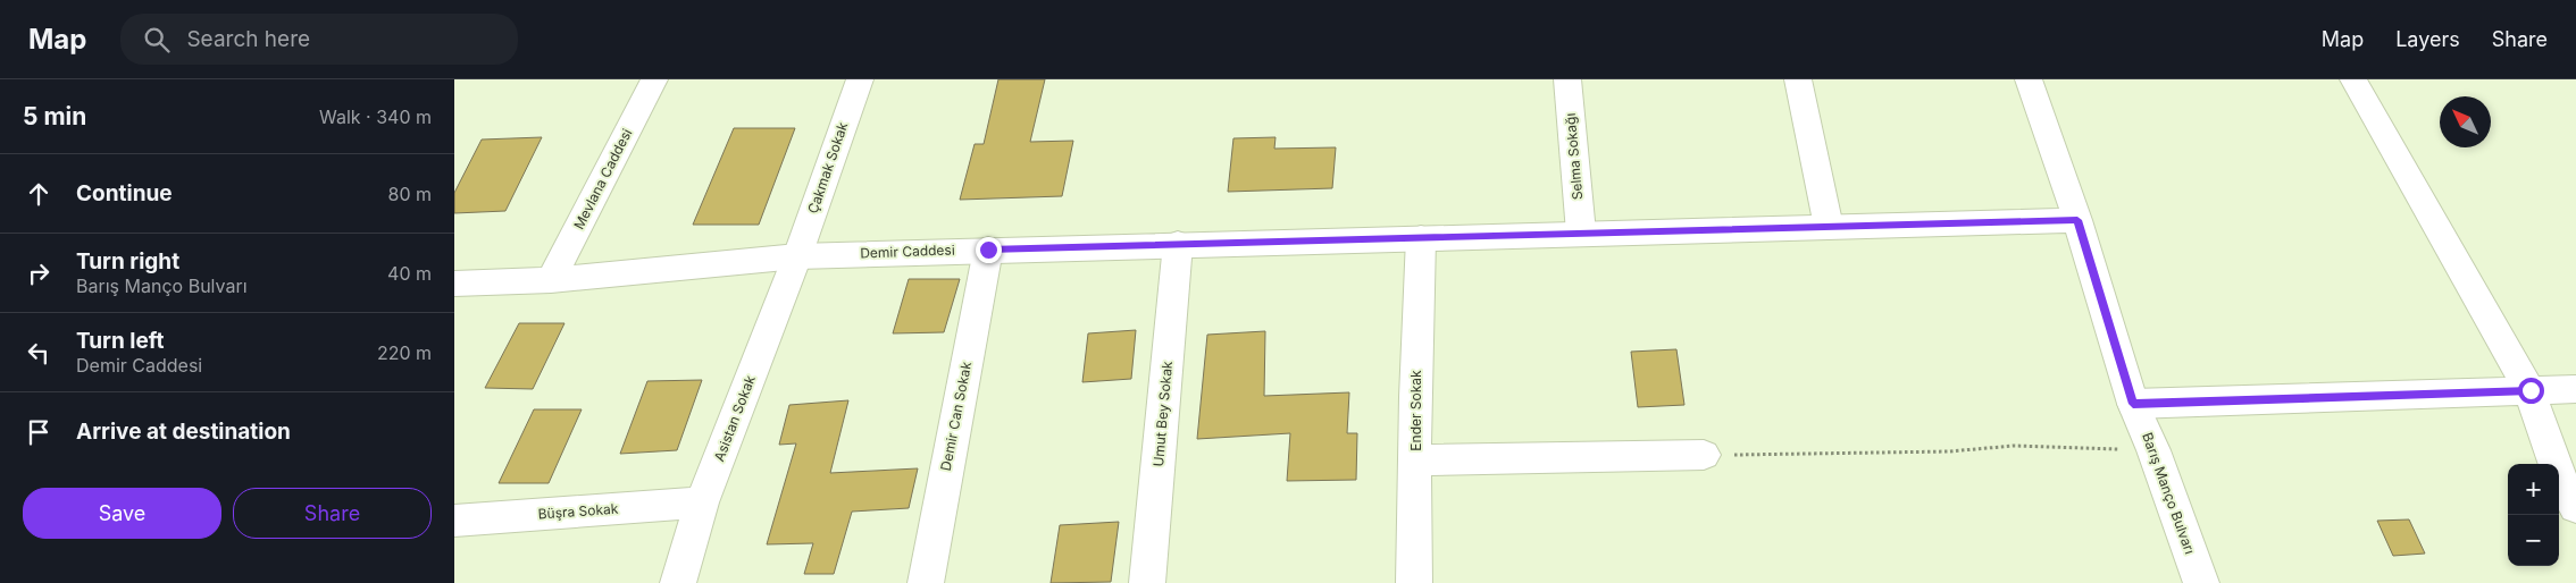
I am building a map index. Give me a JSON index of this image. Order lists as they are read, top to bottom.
{
  "streets": {
    "street": [
      "Selma Sokağı",
      "Çakmak Sokak",
      "Mevlana Caddesi",
      "Demir Caddesi",
      "Ender Sokak",
      "Umut Bey Sokak",
      "Demir Can Sokak",
      "Asistan Sokak",
      "Barış Manço Bulvarı",
      "Büşra Sokak"
    ]
  },
  "crossings": [
    ["Selma Sokağı", "Demir Caddesi"],
    ["Çakmak Sokak", "Demir Caddesi"],
    ["Çakmak Sokak", "Asistan Sokak"],
    ["Mevlana Caddesi", "Demir Caddesi"],
    ["Demir Caddesi", "Ender Sokak"],
    ["Demir Caddesi", "Umut Bey Sokak"],
    ["Demir Caddesi", "Demir Can Sokak"],
    ["Demir Caddesi", "Asistan Sokak"],
    ["Demir Caddesi", "Barış Manço Bulvarı"],
    ["Asistan Sokak", "Büşra Sokak"]
  ],
  "north": "top left",
  "page": {
    "header": "Map",
    "search": "Search here",
    "nav": ["Map", "Layers", "Share"],
    "heading": ["5 min", "Walk · 340 m"],
    "list": [
      ["Continue", "80 m"],
      ["Turn right", "Barış Manço Bulvarı", "40 m"],
      ["Turn left", "Demir Caddesi", "220 m"],
      "Arrive at destination"
    ],
    "map_buttons": ["+", "−"],
    "buttons": ["Save", "Share"]
  }
}
